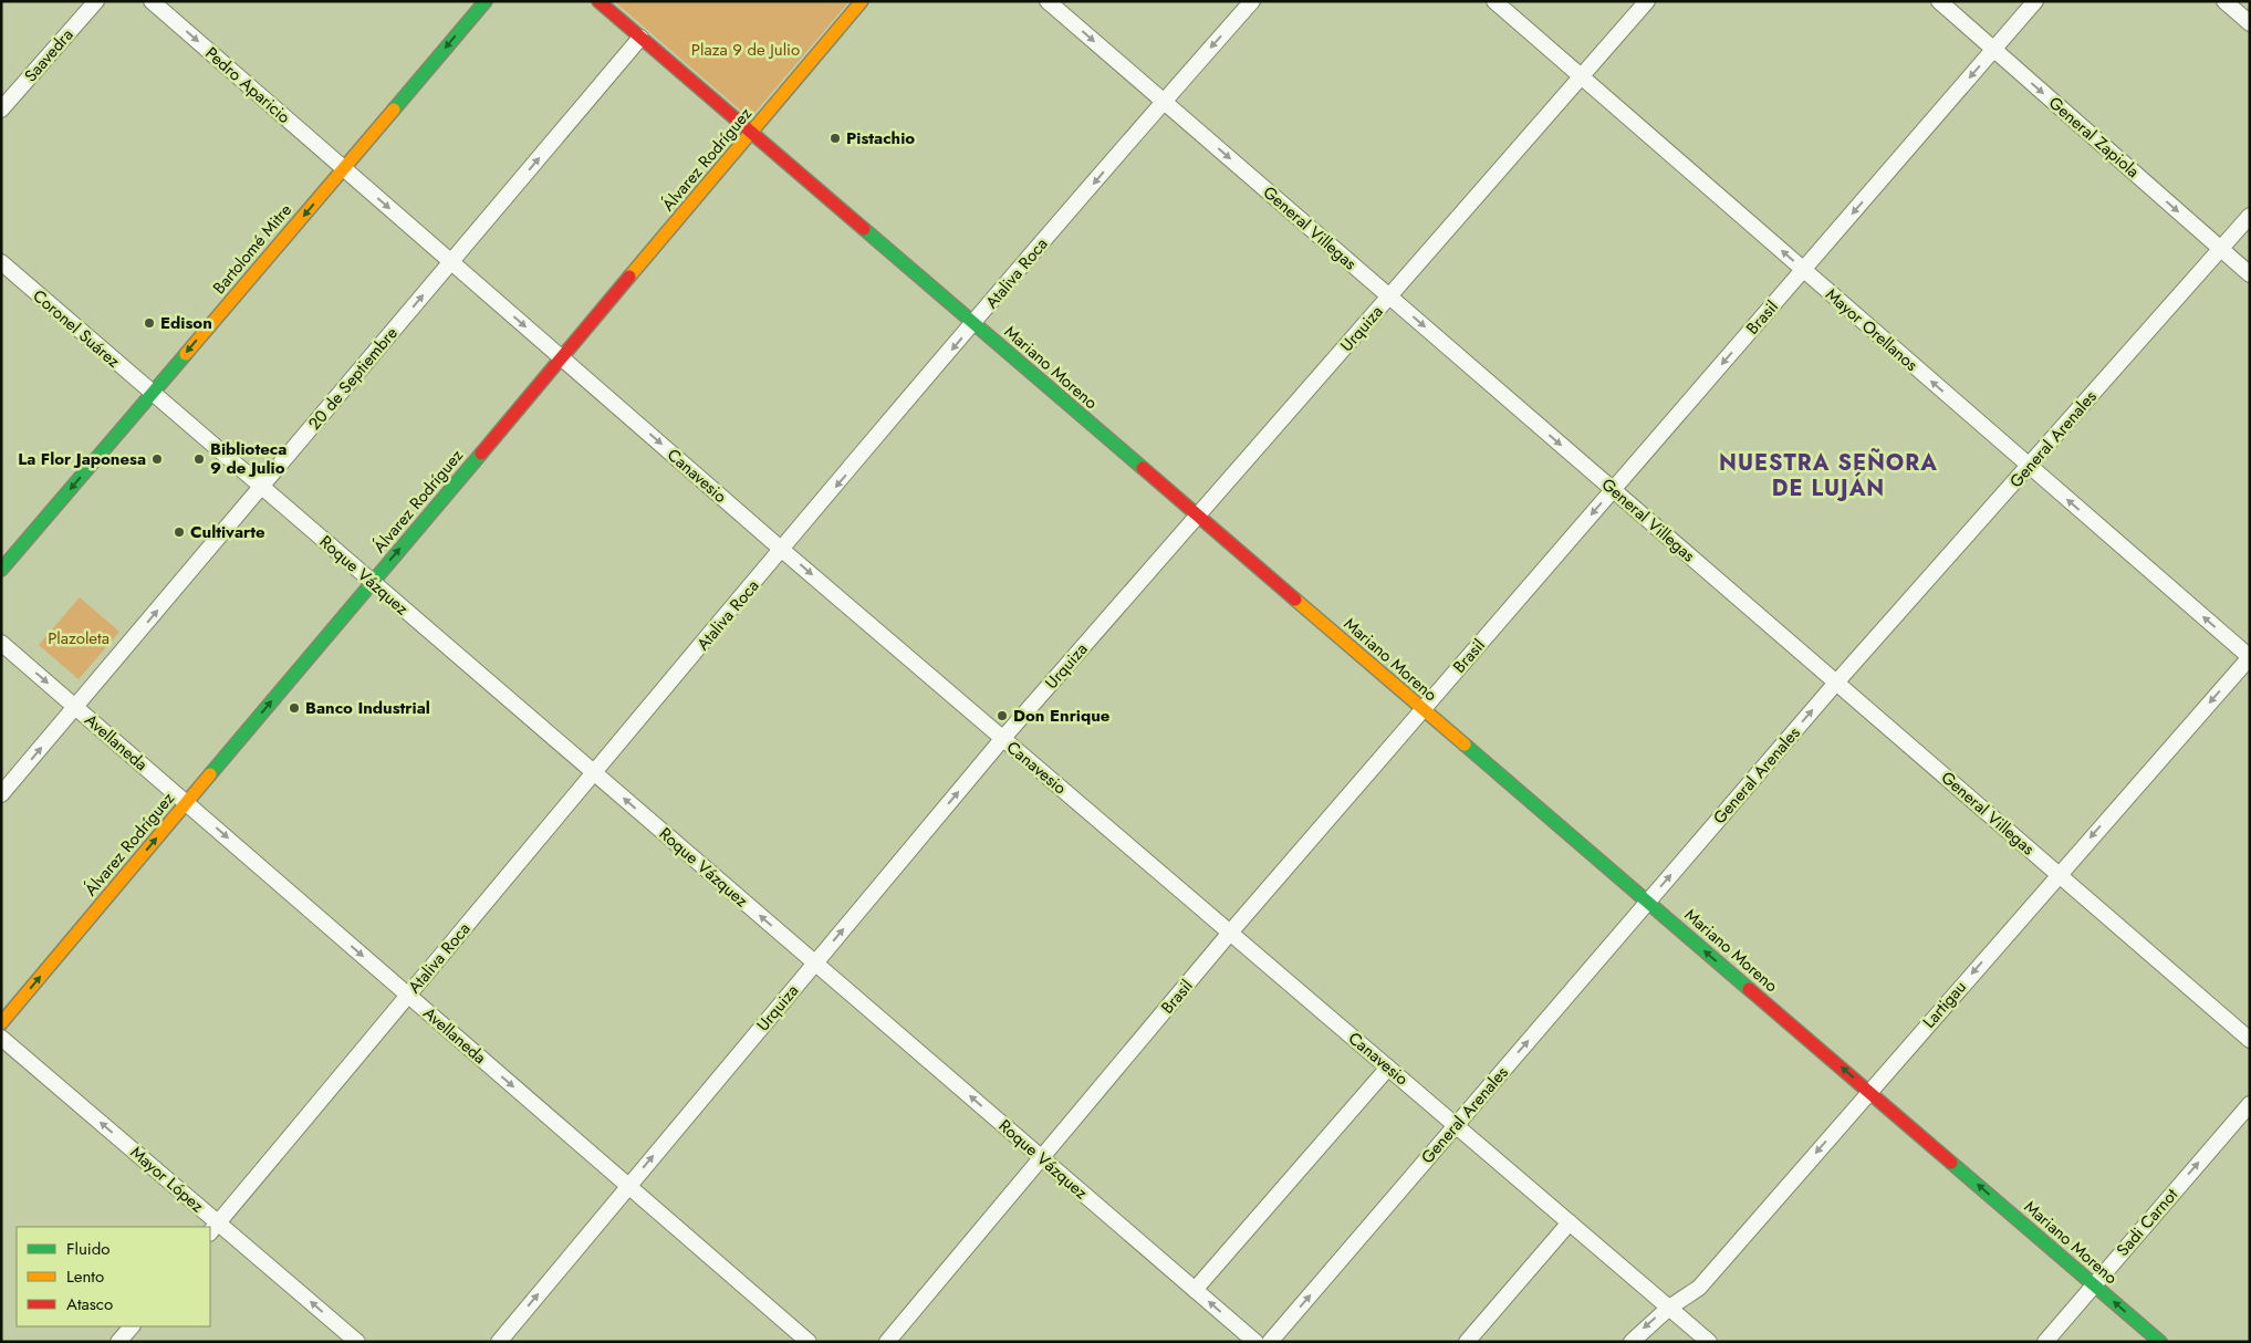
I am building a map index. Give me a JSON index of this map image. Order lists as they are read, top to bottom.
{
  "streets": {
    "main road": ["Álvarez Rodríguez", "Bartolomé Mitre", "Mariano Moreno"],
    "street": [
      "Saavedra",
      "Pedro Aparicio",
      "General Zapiola",
      "General Villegas",
      "Ataliva Roca",
      "Brasil",
      "Coronel Suárez",
      "Urquiza",
      "Mayor Orellanos",
      "20 de Septiembre",
      "General Arenales",
      "Canavesio",
      "Roque Vázquez",
      "Avellaneda",
      "Lartigau",
      "Mayor López",
      "Sadi Carnot"
    ]
  },
  "crossings": [
    ["Pedro Aparicio", "Bartolomé Mitre"],
    ["Pedro Aparicio", "Canavesio"],
    ["General Zapiola", "Brasil"],
    ["General Zapiola", "General Arenales"],
    ["Álvarez Rodríguez", "Mariano Moreno"],
    ["Álvarez Rodríguez", "Canavesio"],
    ["Álvarez Rodríguez", "Roque Vázquez"],
    ["Álvarez Rodríguez", "Avellaneda"],
    ["General Villegas", "Ataliva Roca"],
    ["General Villegas", "Brasil"],
    ["General Villegas", "Urquiza"],
    ["General Villegas", "General Arenales"],
    ["General Villegas", "Lartigau"],
    ["Bartolomé Mitre", "Coronel Suárez"],
    ["Bartolomé Mitre", "Canavesio"],
    ["Bartolomé Mitre", "Roque Vázquez"],
    ["Ataliva Roca", "Mariano Moreno"],
    ["Ataliva Roca", "Canavesio"],
    ["Ataliva Roca", "Roque Vázquez"],
    ["Ataliva Roca", "Avellaneda"],
    ["Ataliva Roca", "Mayor López"],
    ["Brasil", "Mayor Orellanos"],
    ["Brasil", "Mariano Moreno"],
    ["Brasil", "Canavesio"],
    ["Brasil", "Roque Vázquez"],
    ["Coronel Suárez", "Roque Vázquez"],
    ["Urquiza", "Mayor Orellanos"],
    ["Urquiza", "Mariano Moreno"],
    ["Urquiza", "Canavesio"],
    ["Urquiza", "Roque Vázquez"],
    ["Urquiza", "Avellaneda"],
    ["Mayor Orellanos", "General Arenales"],
    ["Mayor Orellanos", "Lartigau"],
    ["Mariano Moreno", "20 de Septiembre"],
    ["Mariano Moreno", "General Arenales"],
    ["Mariano Moreno", "Lartigau"],
    ["Mariano Moreno", "Sadi Carnot"],
    ["20 de Septiembre", "Canavesio"],
    ["20 de Septiembre", "Roque Vázquez"],
    ["20 de Septiembre", "Avellaneda"],
    ["General Arenales", "Canavesio"],
    ["Canavesio", "Lartigau"]
  ],
  "one_way": [
    "Pedro Aparicio",
    "General Zapiola",
    "Álvarez Rodríguez",
    "General Villegas",
    "Bartolomé Mitre",
    "Ataliva Roca",
    "Brasil",
    "Urquiza",
    "Mayor Orellanos",
    "20 de Septiembre",
    "Canavesio",
    "Roque Vázquez",
    "Avellaneda",
    "Lartigau",
    "Mayor López",
    "Sadi Carnot"
  ],
  "districts": ["NUESTRA SEÑORA DE LUJÁN"],
  "parks": ["Plaza 9 de Julio", "Plazoleta"],
  "places": [
    "Pistachio",
    "Edison",
    "La Flor Japonesa",
    "Biblioteca 9 de Julio",
    "Cultivarte",
    "Banco Industrial",
    "Don Enrique"
  ],
  "legend": ["Fluido", "Lento", "Atasco"]
}
